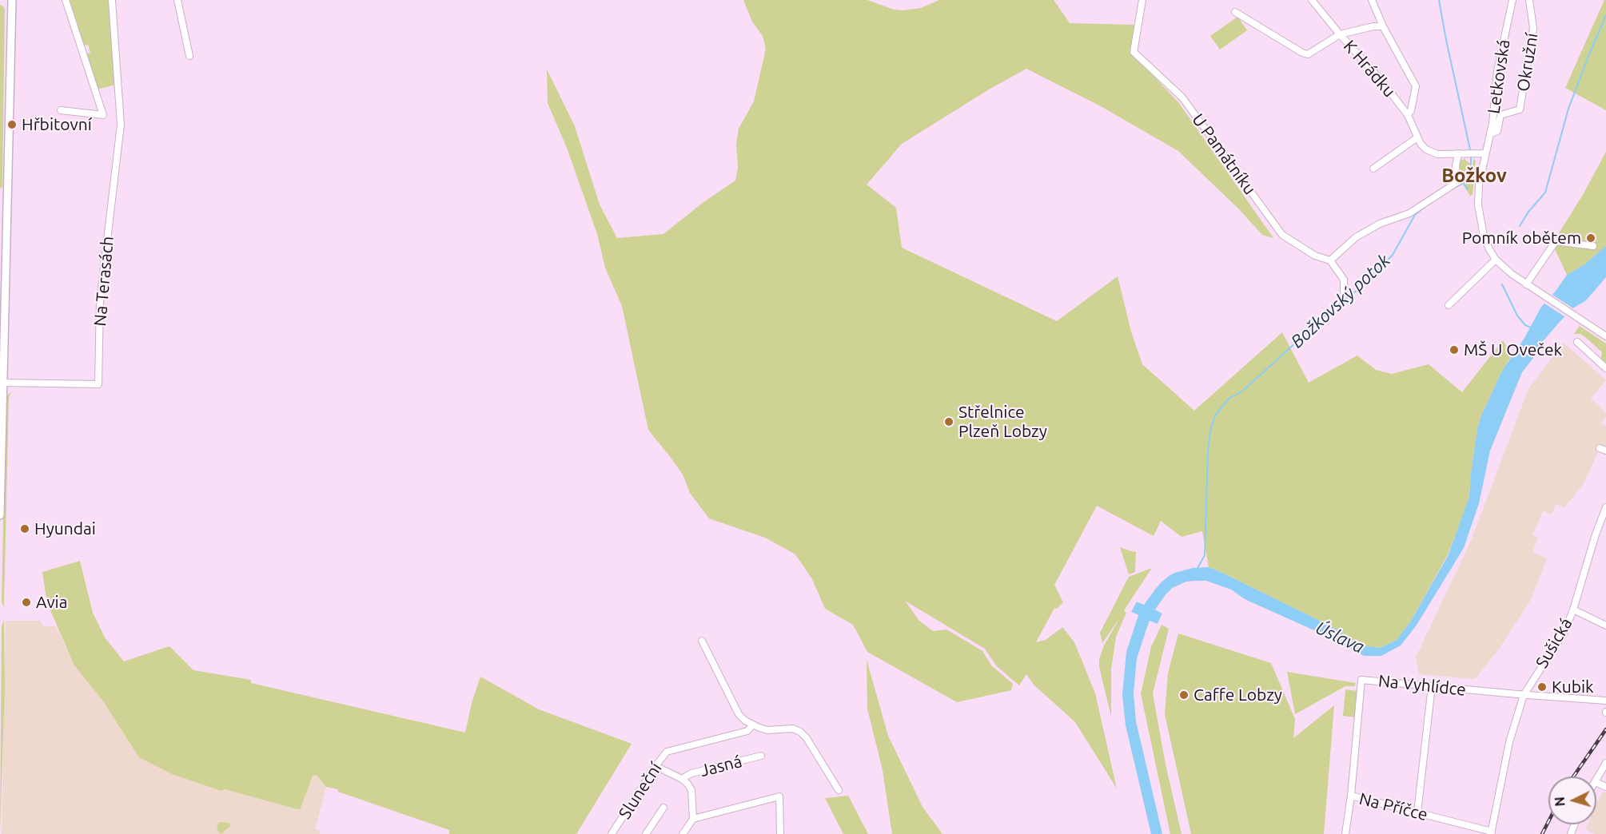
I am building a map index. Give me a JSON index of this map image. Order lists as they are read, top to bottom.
{
  "streets": {
    "street": [
      "Okružní",
      "K Hrádku",
      "Letkovská",
      "U Památníku",
      "Na Terasách",
      "Sušická",
      "Na Vyhlídce",
      "Jasná",
      "Sluneční",
      "Na Příčce"
    ]
  },
  "crossings": [
    ["Okružní", "Letkovská"],
    ["Sušická", "Na Vyhlídce"],
    ["Sušická", "Na Příčce"],
    ["Na Vyhlídce", "Na Příčce"]
  ],
  "districts": ["Božkov"],
  "water": ["Božkovský potok", "Úslava"],
  "places": [
    "Hřbitovní",
    "Pomník obětem",
    "MŠ U Oveček",
    "Střelnice Plzeň Lobzy",
    "Hyundai",
    "Avia",
    "Kubik",
    "Caffe Lobzy"
  ],
  "north": "left"
}
